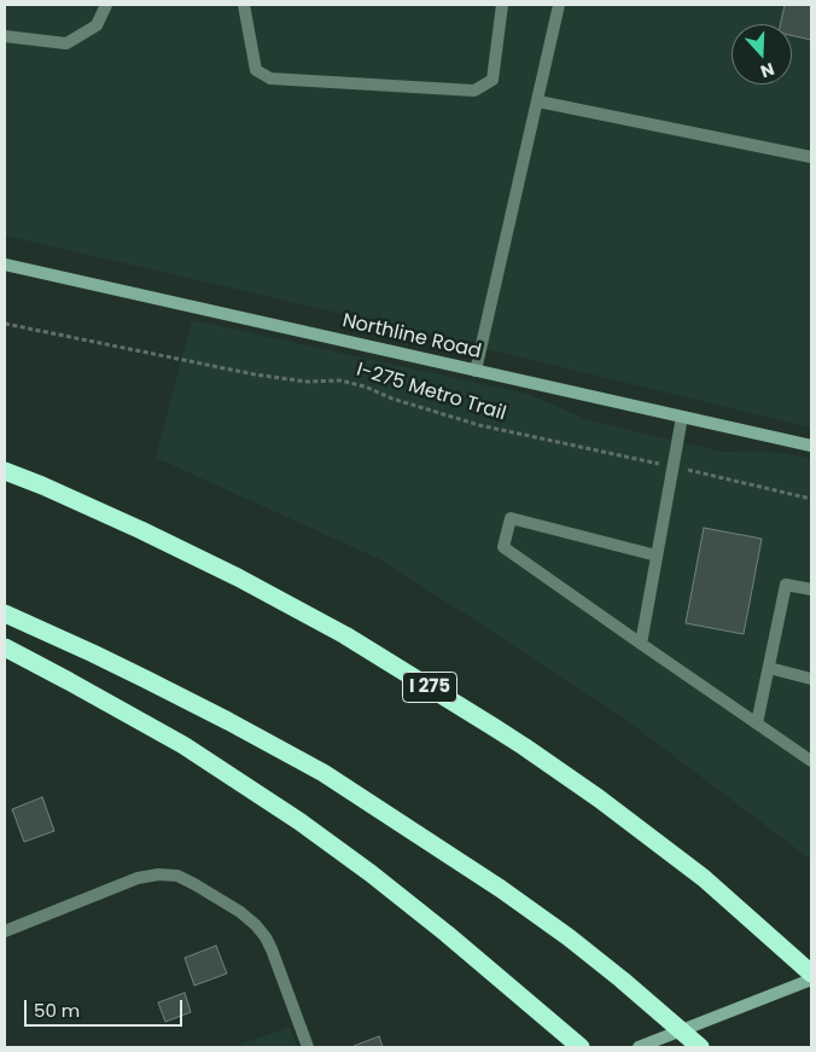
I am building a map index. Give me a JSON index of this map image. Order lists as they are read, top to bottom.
{
  "streets": {
    "highway": ["I 275"],
    "street": ["Northline Road"],
    "path": ["I-275 Metro Trail"]
  },
  "scale_bar": "50 m",
  "north": "bottom"
}
